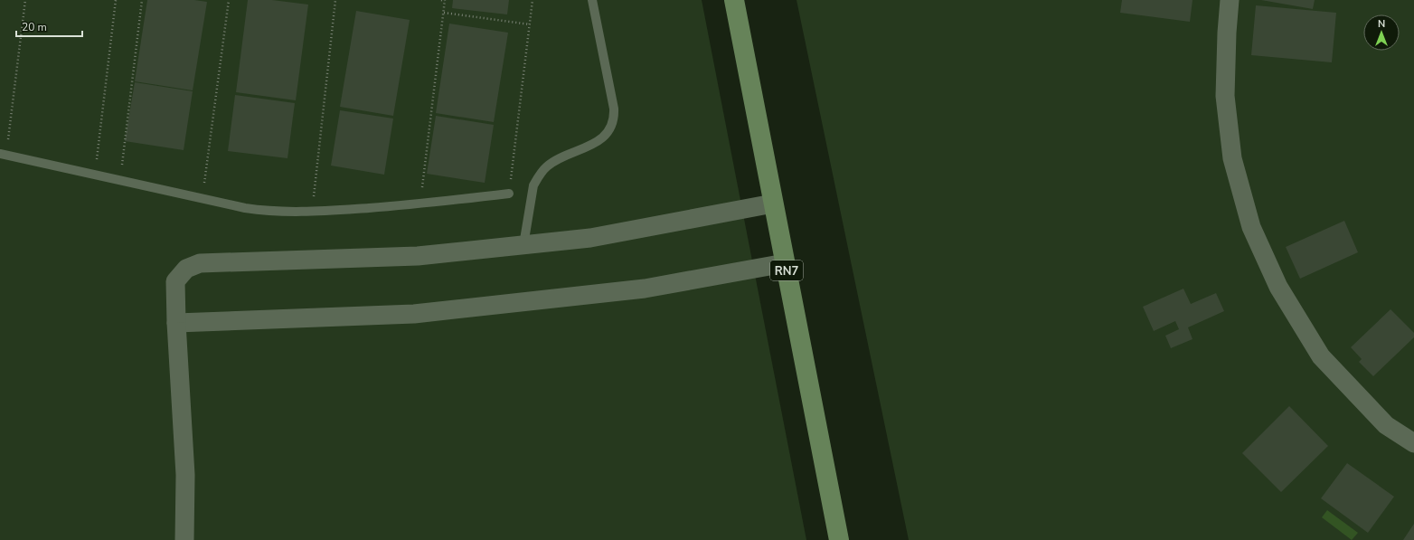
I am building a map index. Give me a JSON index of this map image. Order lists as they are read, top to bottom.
{
  "streets": {
    "main road": ["RN7"]
  },
  "scale_bar": "20 m",
  "north": "top"
}
